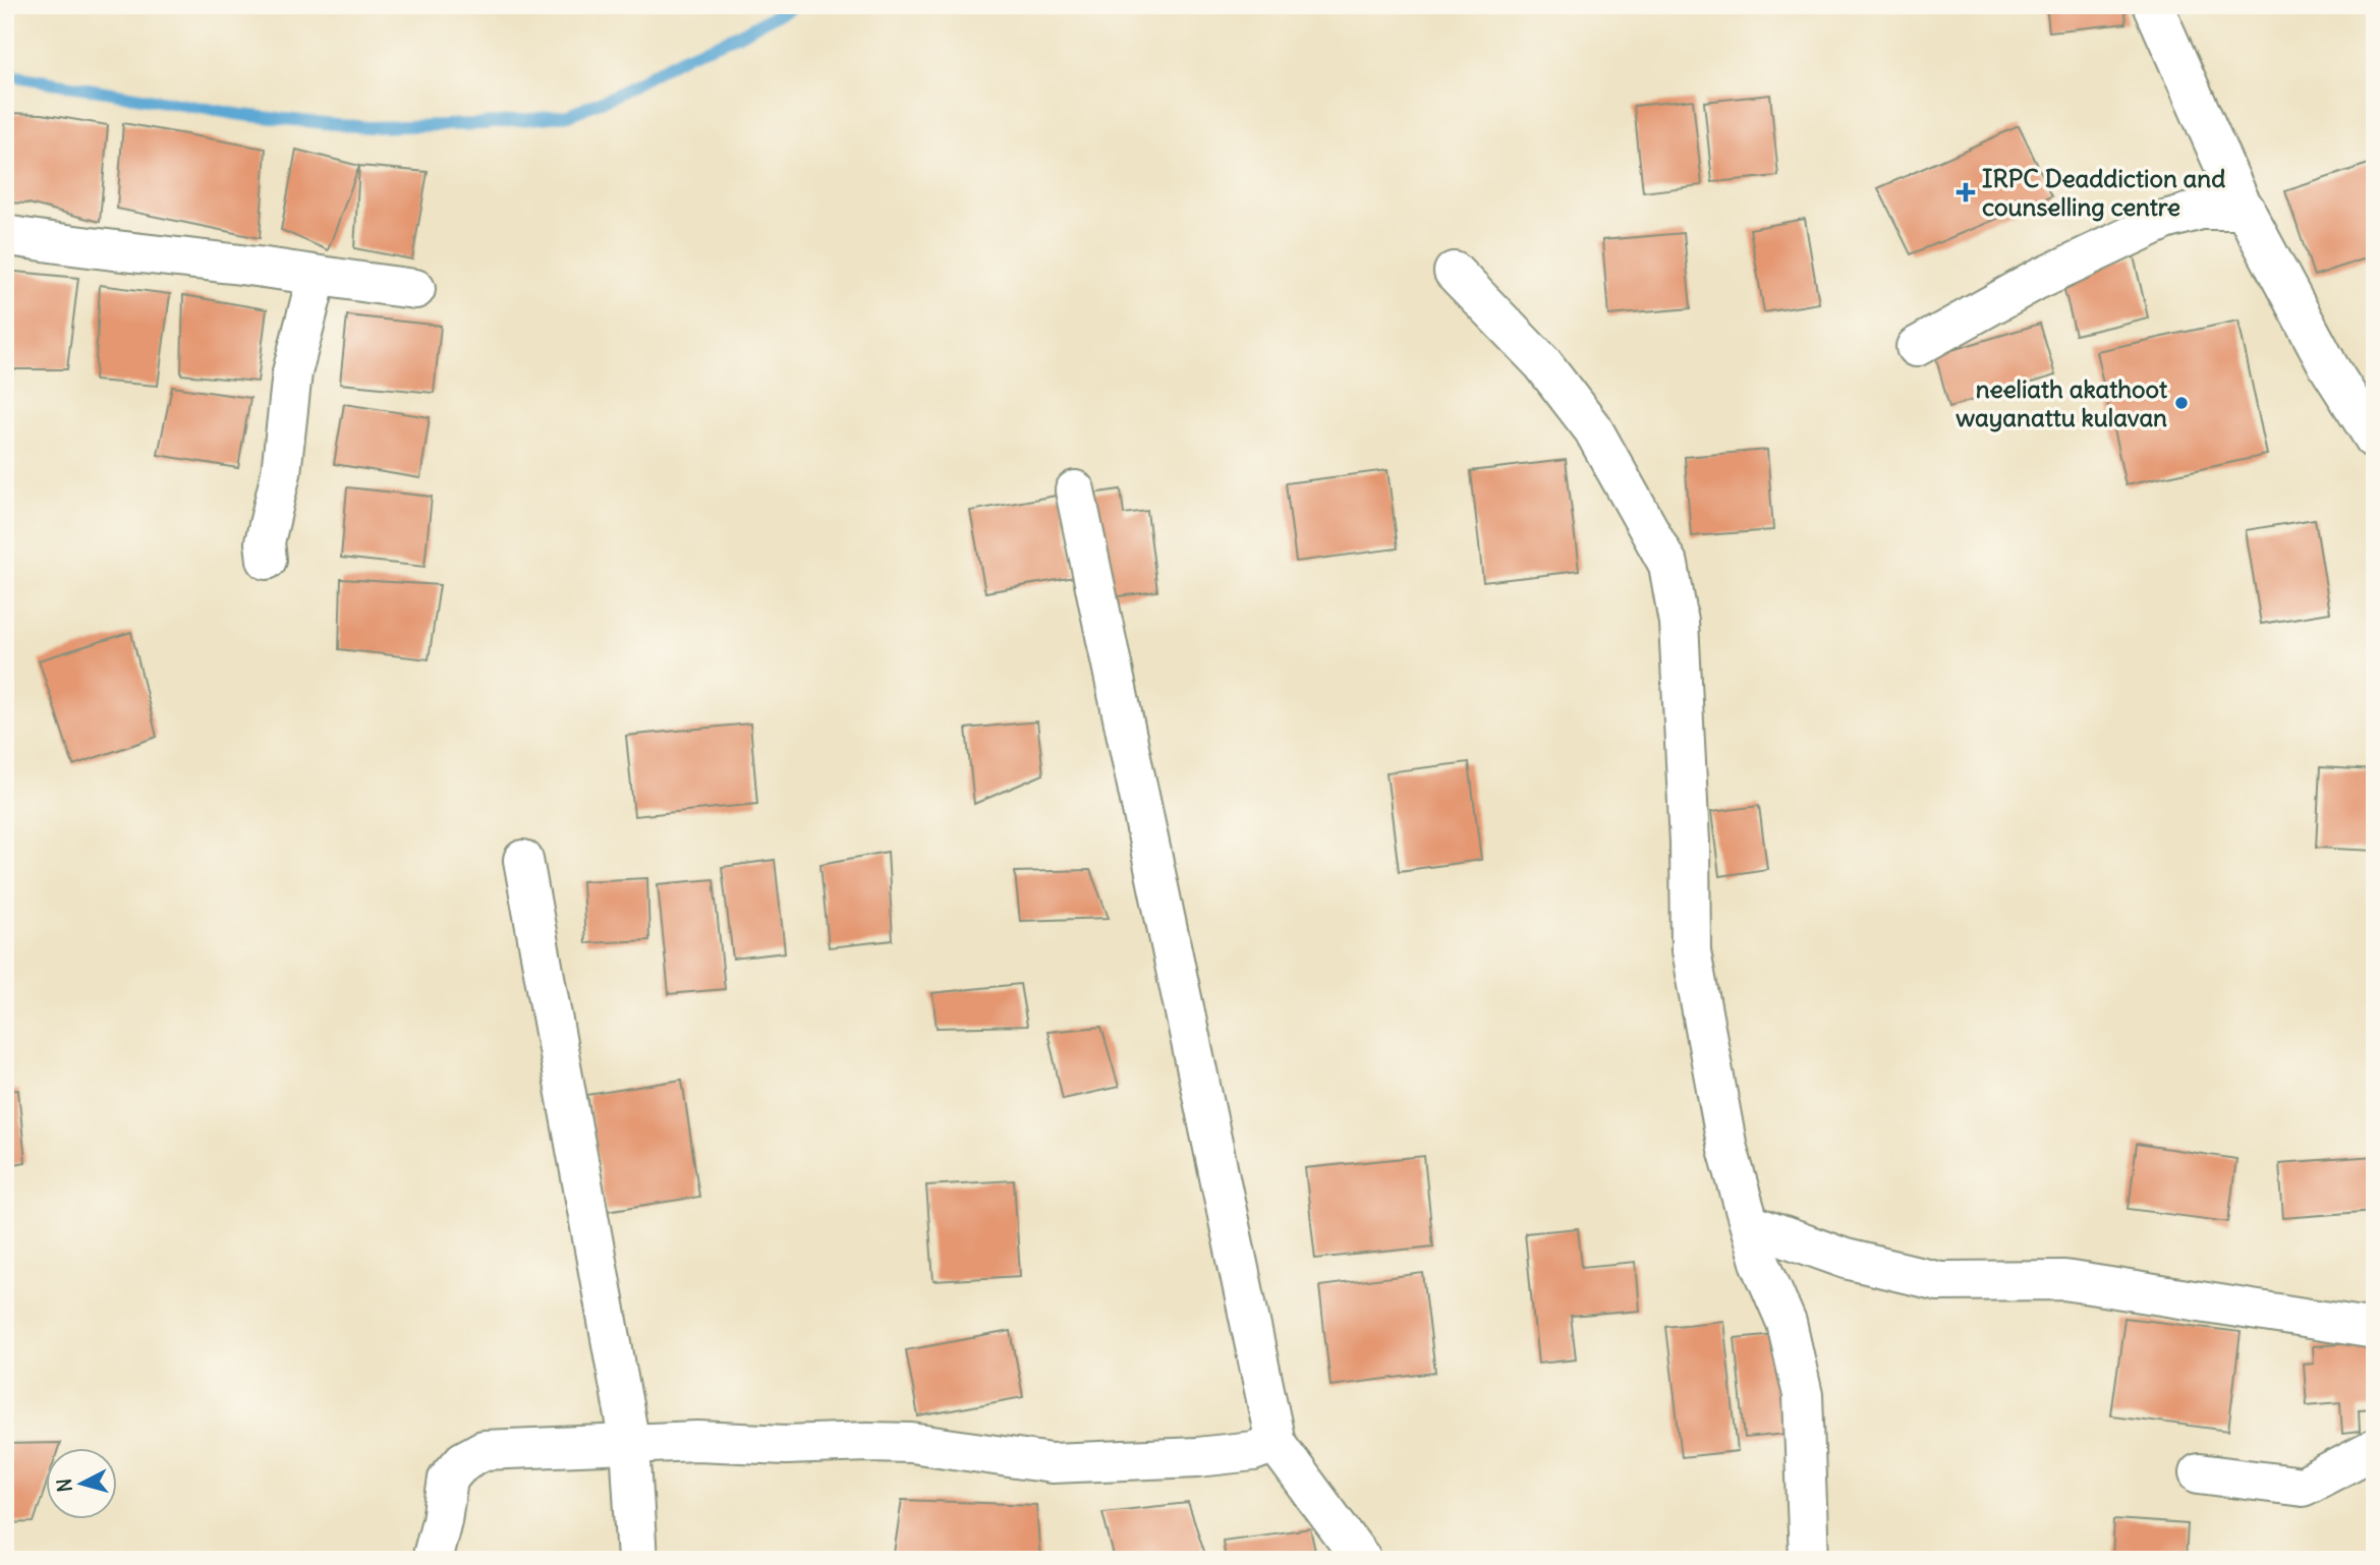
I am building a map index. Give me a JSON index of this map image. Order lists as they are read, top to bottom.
{
  "places": {
    "health": ["IRPC Deaddiction and counselling centre"],
    "other": ["neeliath akathoot wayanattu kulavan"]
  },
  "north": "left"
}
